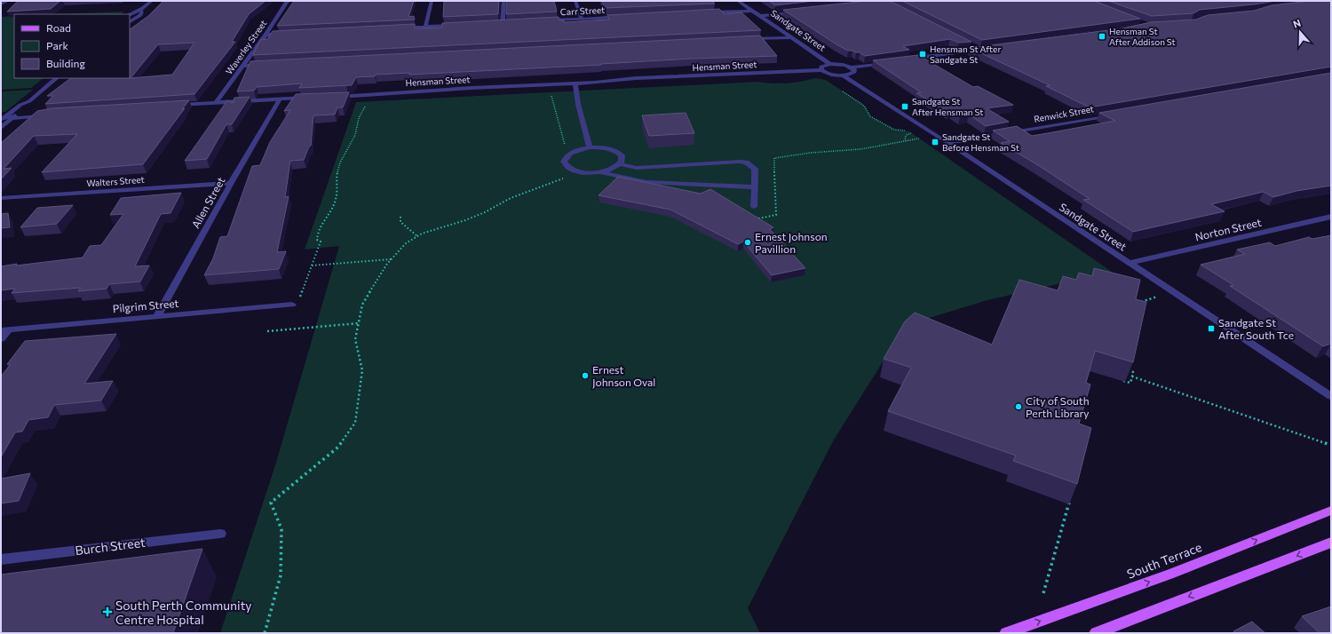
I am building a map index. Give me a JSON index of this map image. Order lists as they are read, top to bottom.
{
  "streets": {
    "main road": ["South Terrace"],
    "street": [
      "Carr Street",
      "Sandgate Street",
      "Waverley Street",
      "Hensman Street",
      "Renwick Street",
      "Walters Street",
      "Allen Street",
      "Norton Street",
      "Pilgrim Street",
      "Burch Street"
    ]
  },
  "crossings": [
    ["Sandgate Street", "Renwick Street"],
    ["Sandgate Street", "Norton Street"],
    ["Walters Street", "Allen Street"],
    ["Allen Street", "Pilgrim Street"]
  ],
  "places": {
    "transit": [
      "Hensman St After Addison St",
      "Hensman St After Sandgate St",
      "Sandgate St After Hensman St",
      "Sandgate St Before Hensman St",
      "Sandgate St After South Tce"
    ],
    "other": ["Ernest Johnson Pavillion", "Ernest Johnson Oval", "City of South Perth Library"],
    "health": ["South Perth Community Centre Hospital"]
  },
  "legend": ["Road", "Park", "Building"],
  "north": "top"
}
